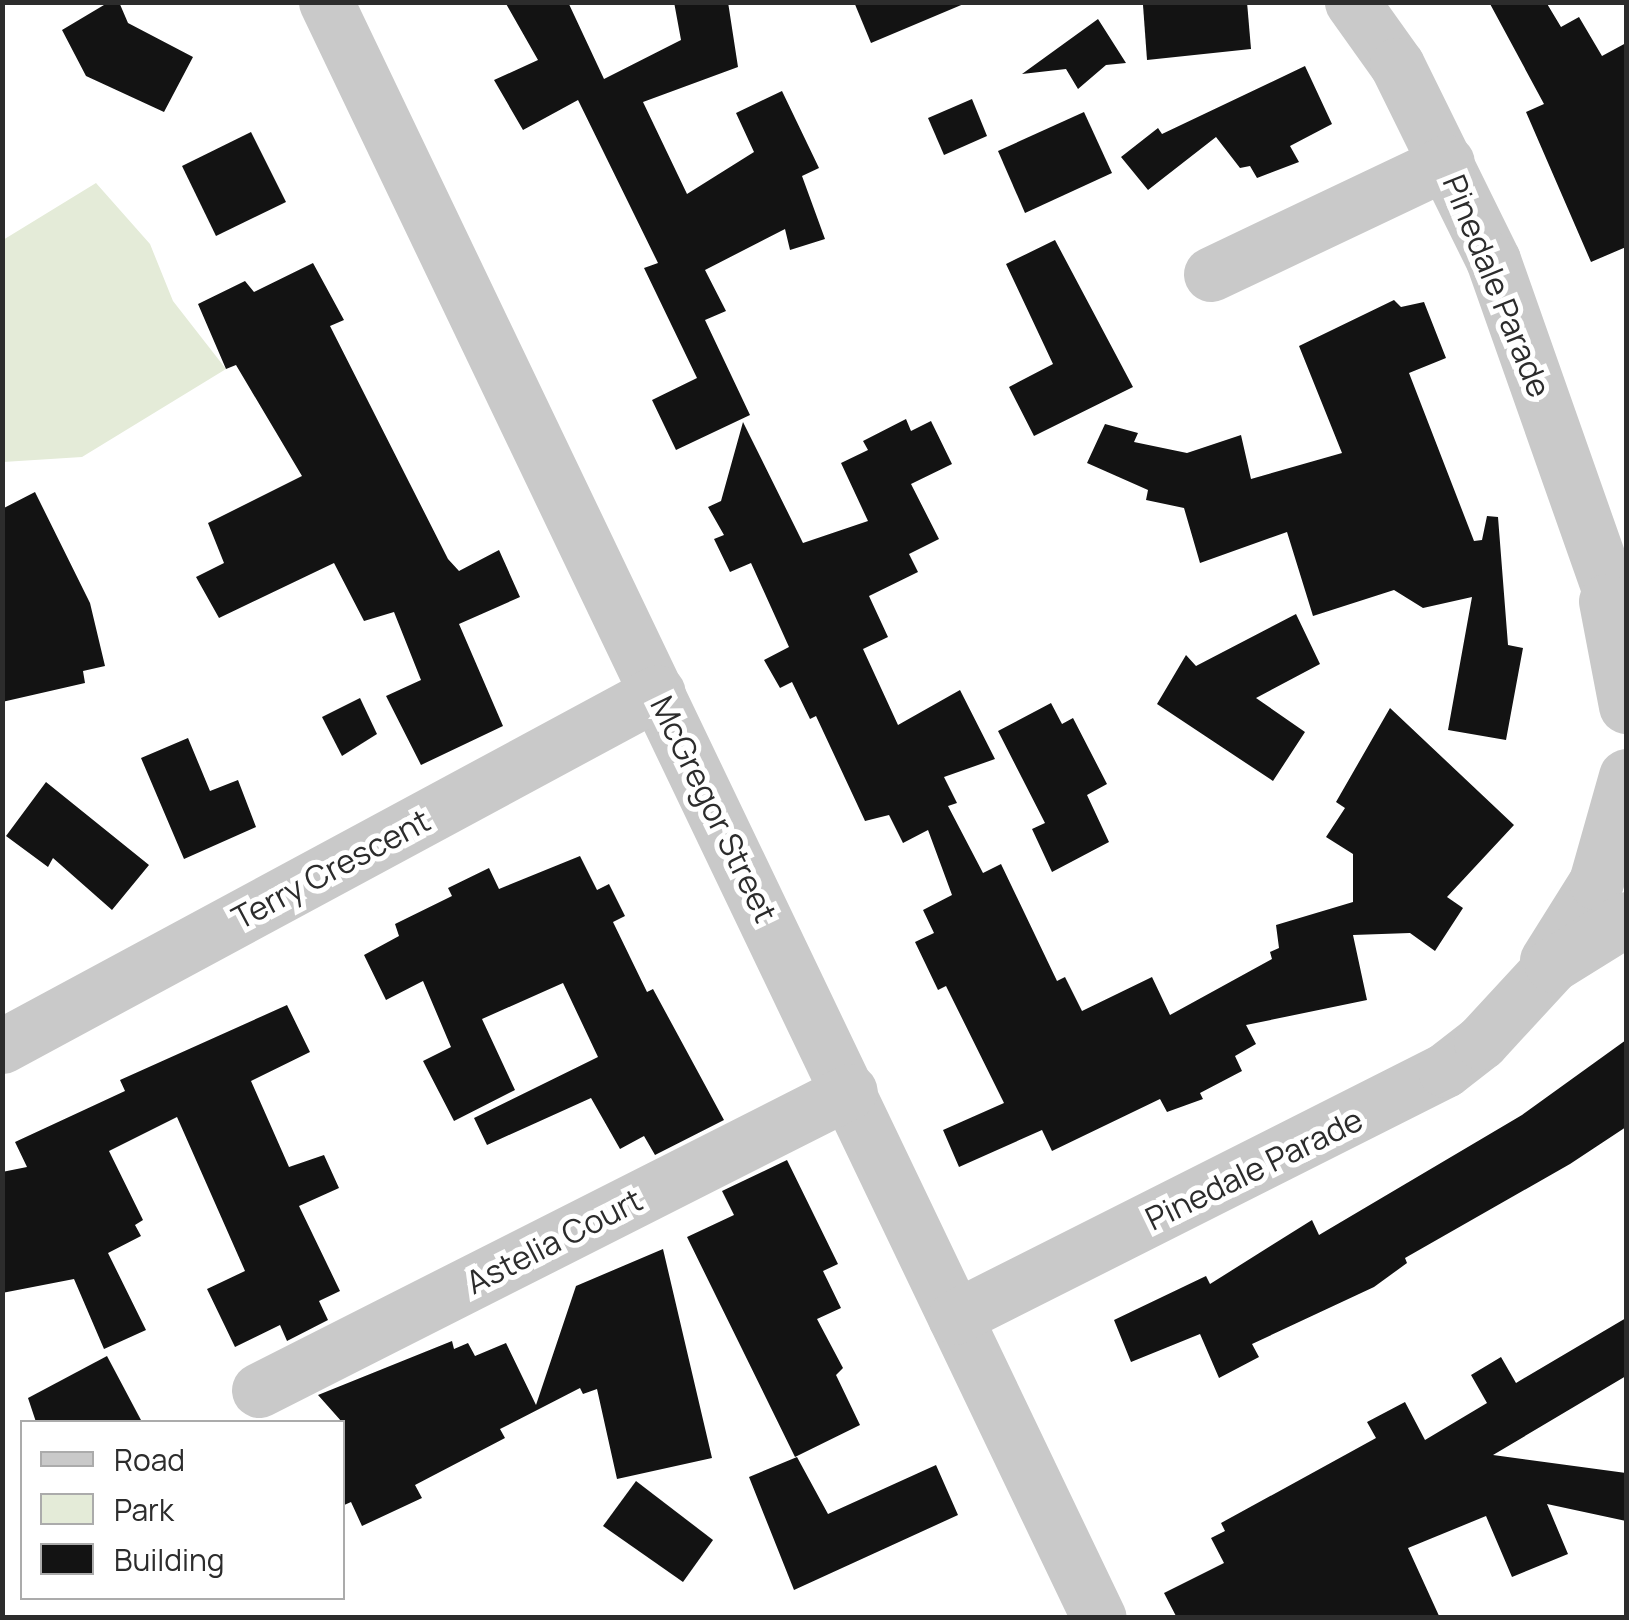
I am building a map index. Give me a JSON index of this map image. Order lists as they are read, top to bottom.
{
  "streets": {
    "street": [
      "Pinedale Parade",
      "McGregor Street",
      "Terry Crescent",
      "Astelia Court"
    ]
  },
  "crossings": [
    ["Pinedale Parade", "McGregor Street"],
    ["McGregor Street", "Terry Crescent"],
    ["McGregor Street", "Astelia Court"]
  ],
  "legend": ["Road", "Park", "Building"]
}
